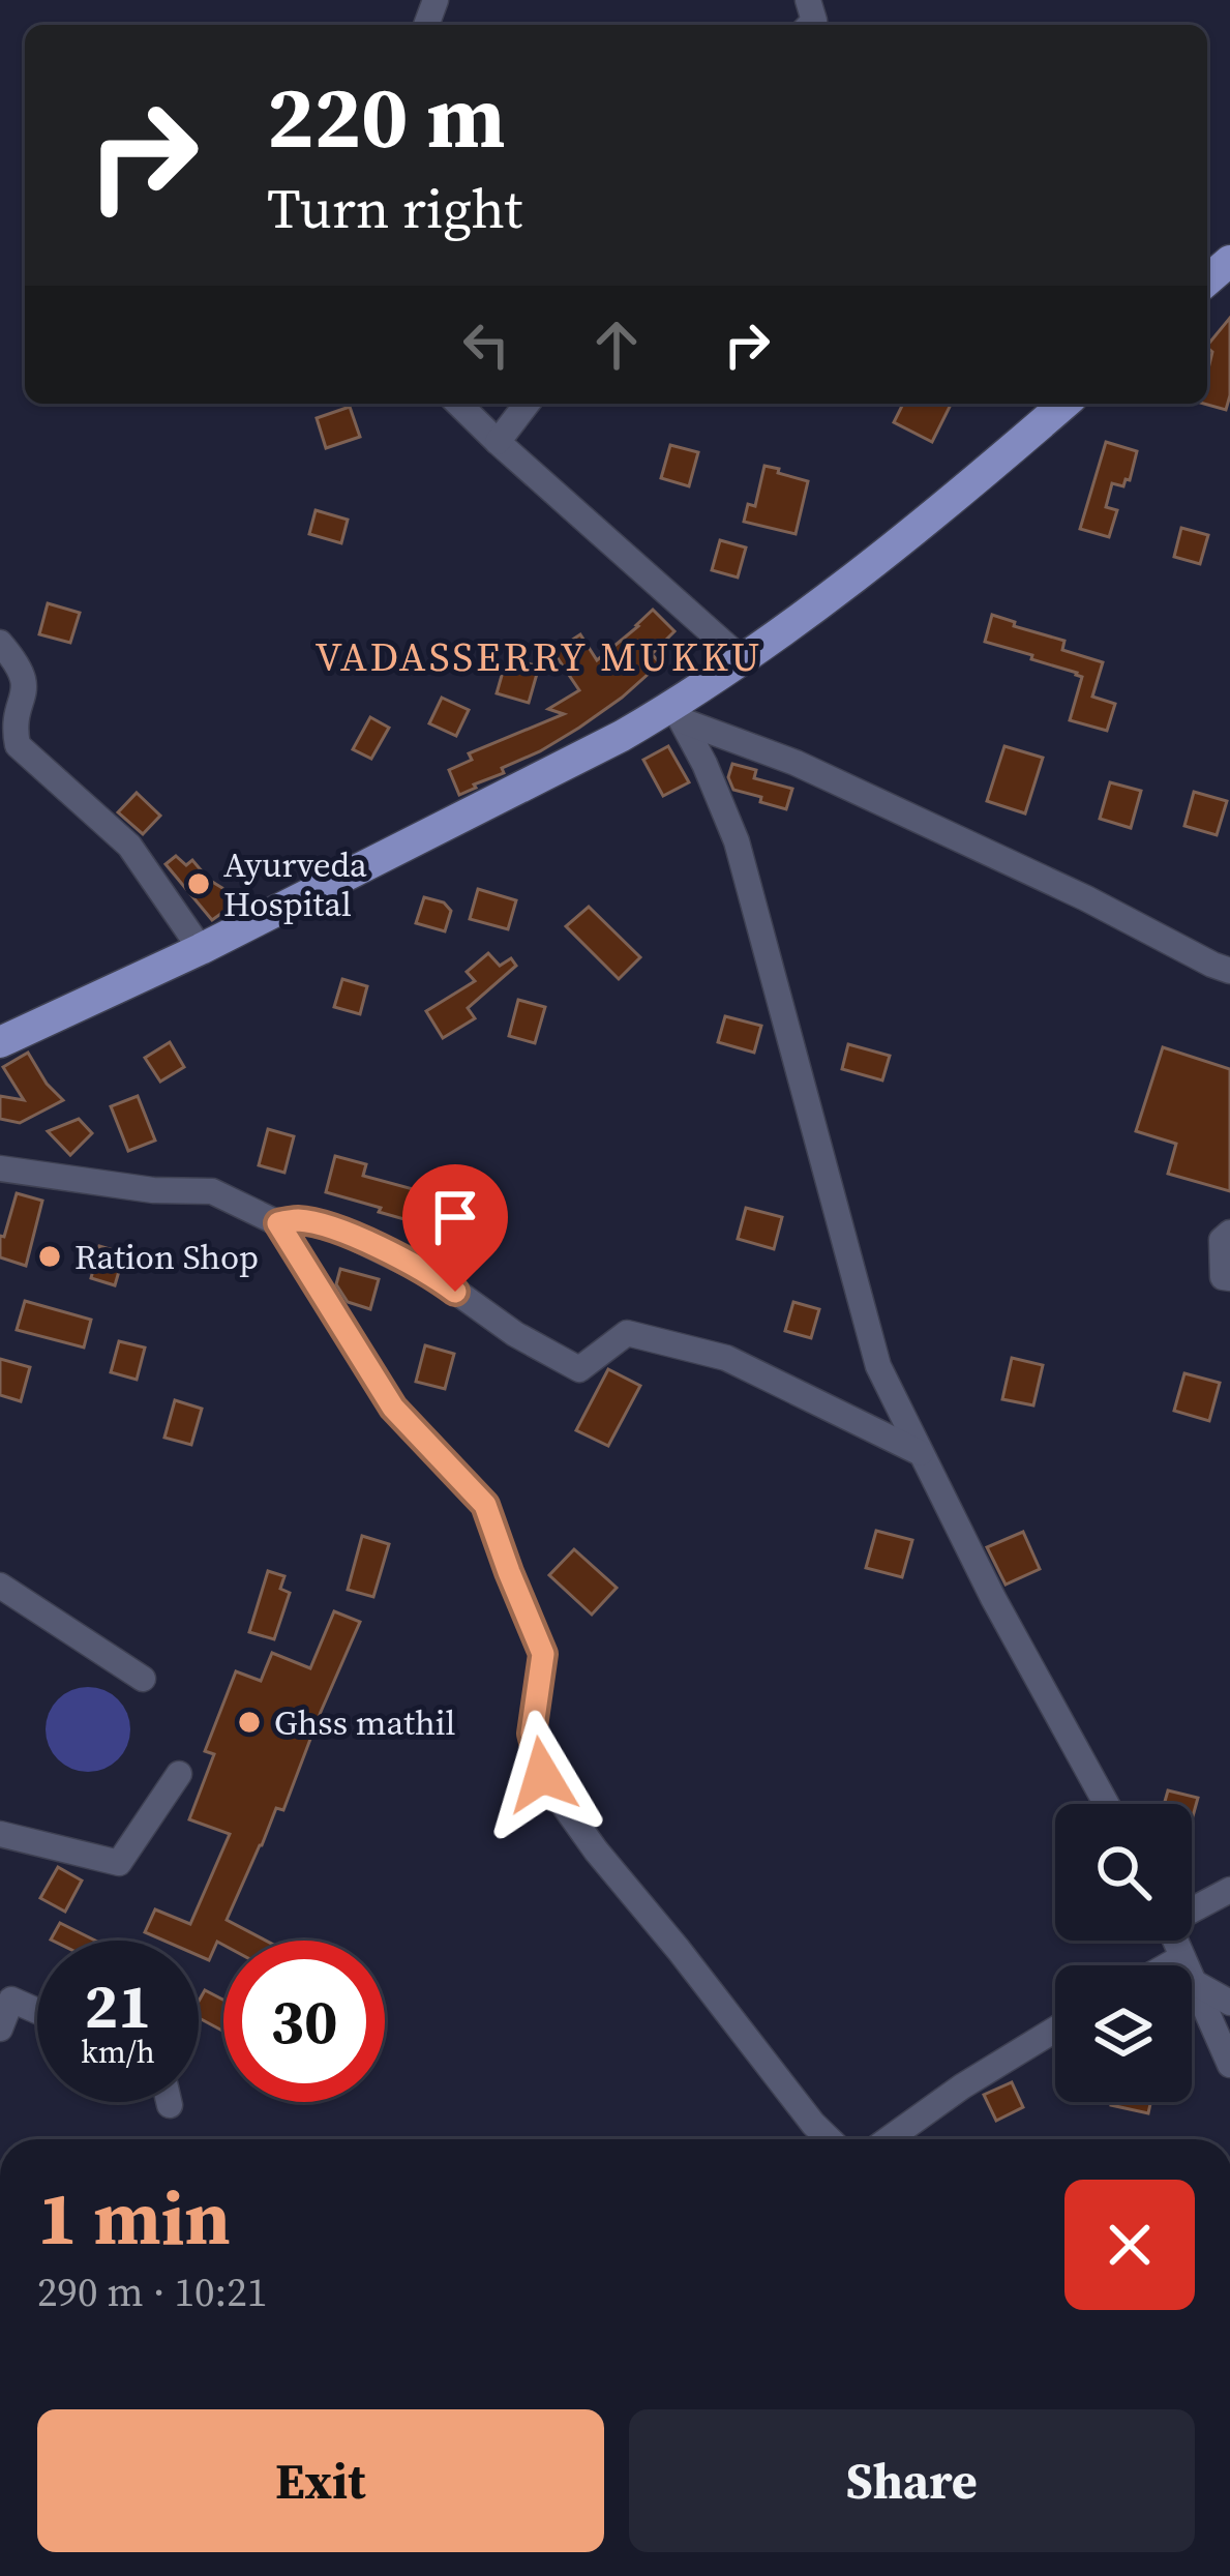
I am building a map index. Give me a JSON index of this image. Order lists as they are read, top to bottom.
{
  "districts": ["VADASSERRY MUKKU"],
  "places": ["Ayurveda Hospital", "Ration Shop", "Ghss mathil"],
  "page": {
    "turn": ["220 m", "Turn right"],
    "speed": "21 km/h",
    "limit": "30",
    "heading": ["1 min", "290 m · 10:21"],
    "buttons": ["Exit", "Share"]
  }
}
